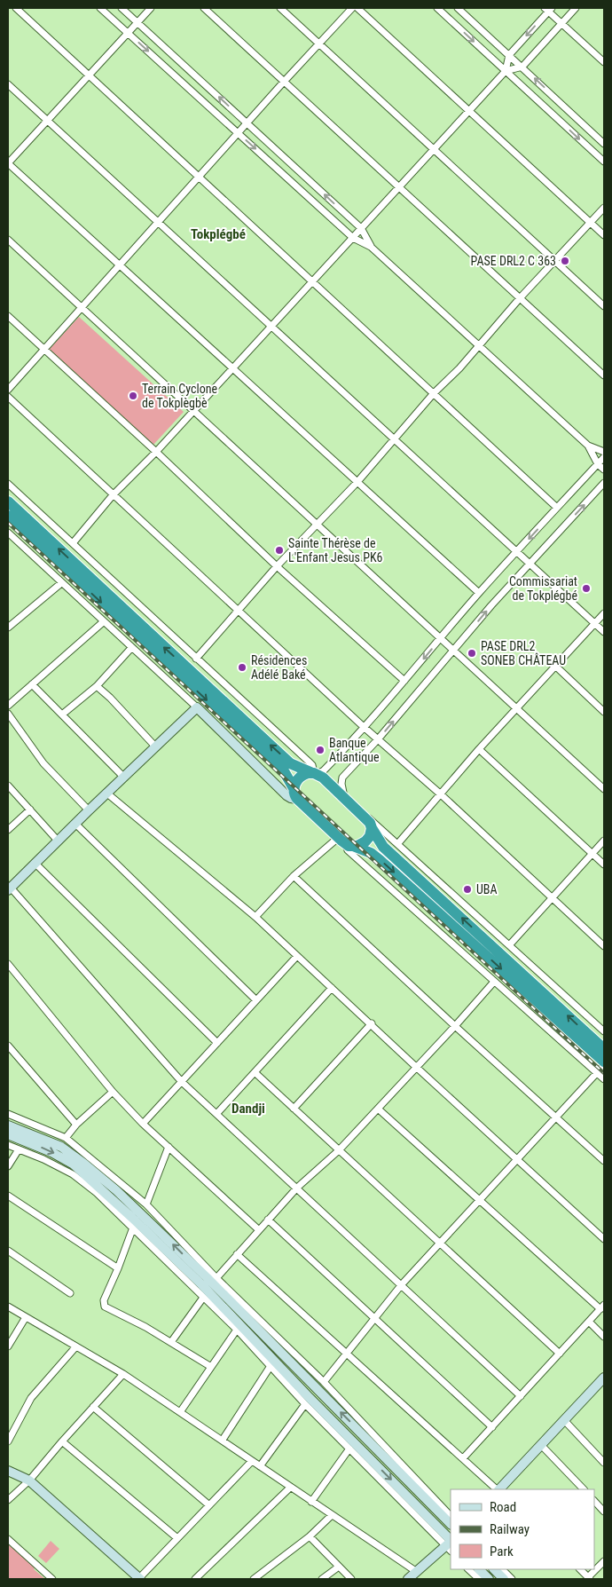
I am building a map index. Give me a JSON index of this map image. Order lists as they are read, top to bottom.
{
  "districts": ["Tokplégbé", "Dandji"],
  "places": [
    "PASE DRL2 C 363",
    "Terrain Cyclone de Tokplègbè",
    "Sainte Thérèse de L'Enfant Jesus PK6",
    "Commissariat de Tokplégbé",
    "PASE DRL2 SONEB CHÂTEAU",
    "Résidences Adélé Baké",
    "Banque Atlantique",
    "UBA"
  ],
  "legend": ["Road", "Railway", "Park"]
}
